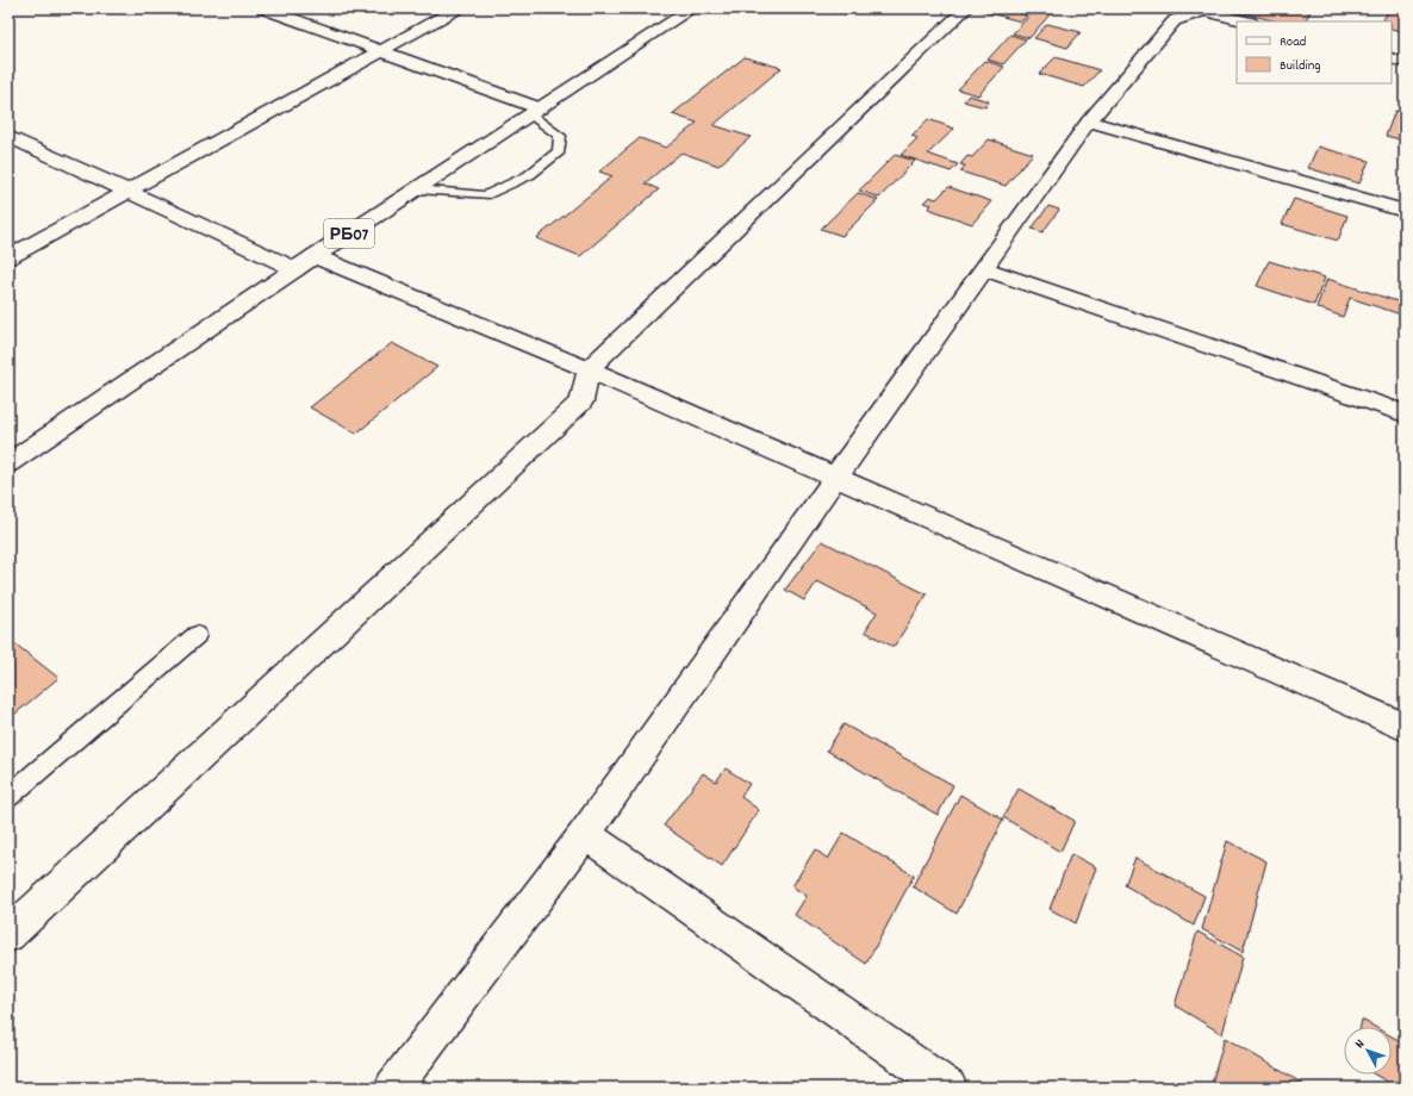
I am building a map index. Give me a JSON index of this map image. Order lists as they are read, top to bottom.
{
  "streets": {
    "main road": ["РБ07"]
  },
  "legend": ["Road", "Building"],
  "north": "top left"
}
